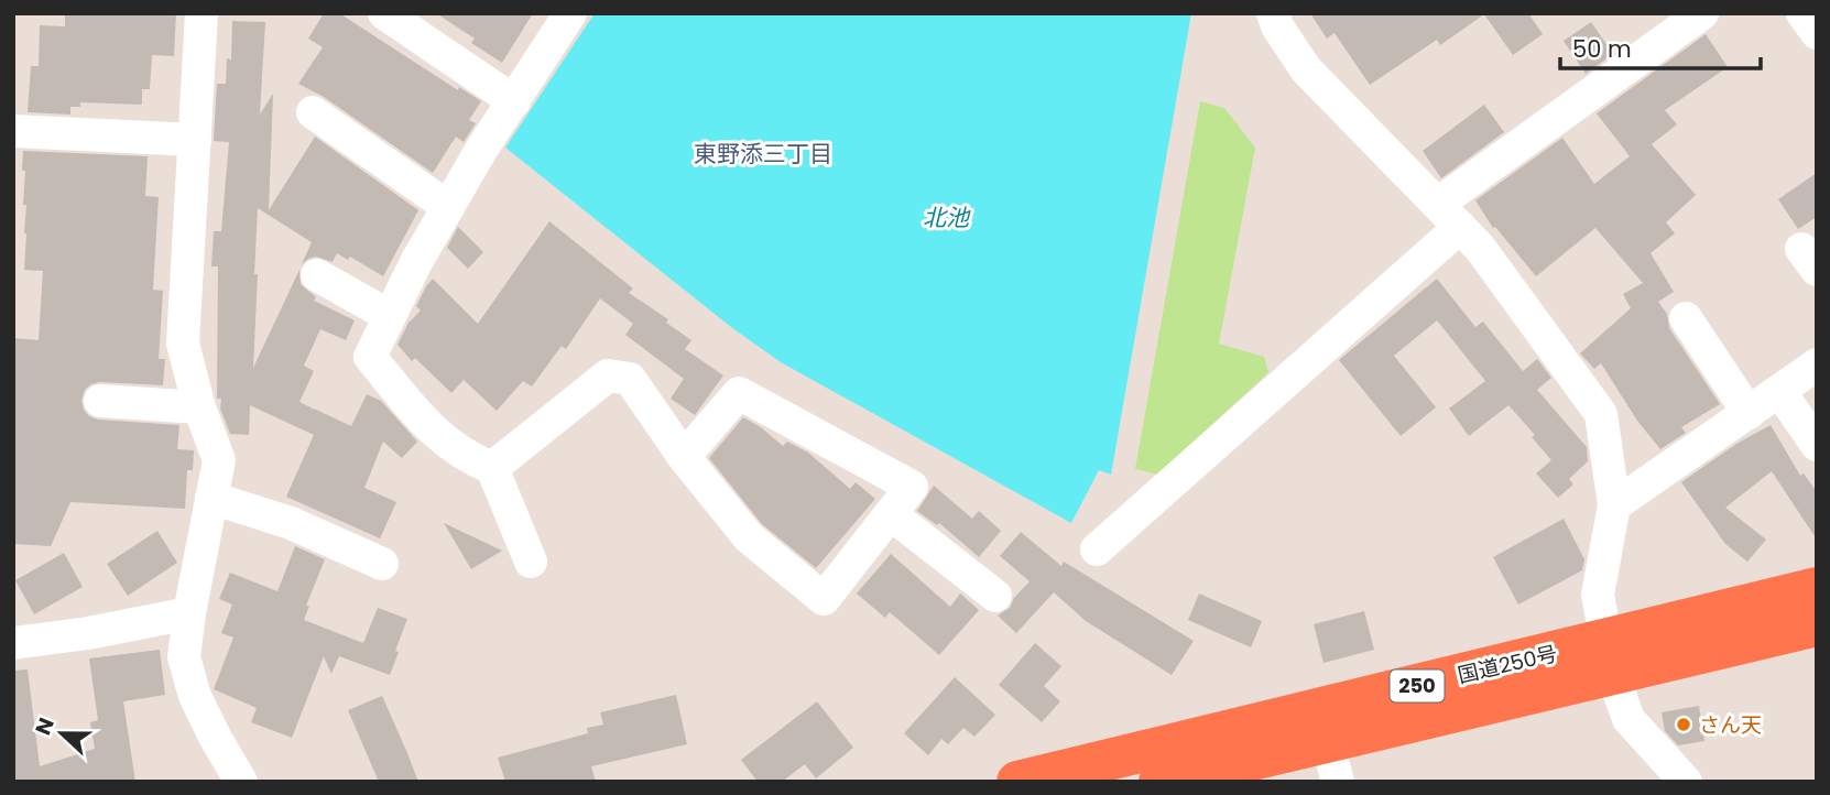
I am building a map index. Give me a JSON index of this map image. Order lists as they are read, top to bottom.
{
  "streets": {
    "highway": ["国道250号", "250"]
  },
  "districts": ["東野添三丁目"],
  "water": ["北池"],
  "places": ["さん天"],
  "scale_bar": "50 m",
  "north": "left"
}
